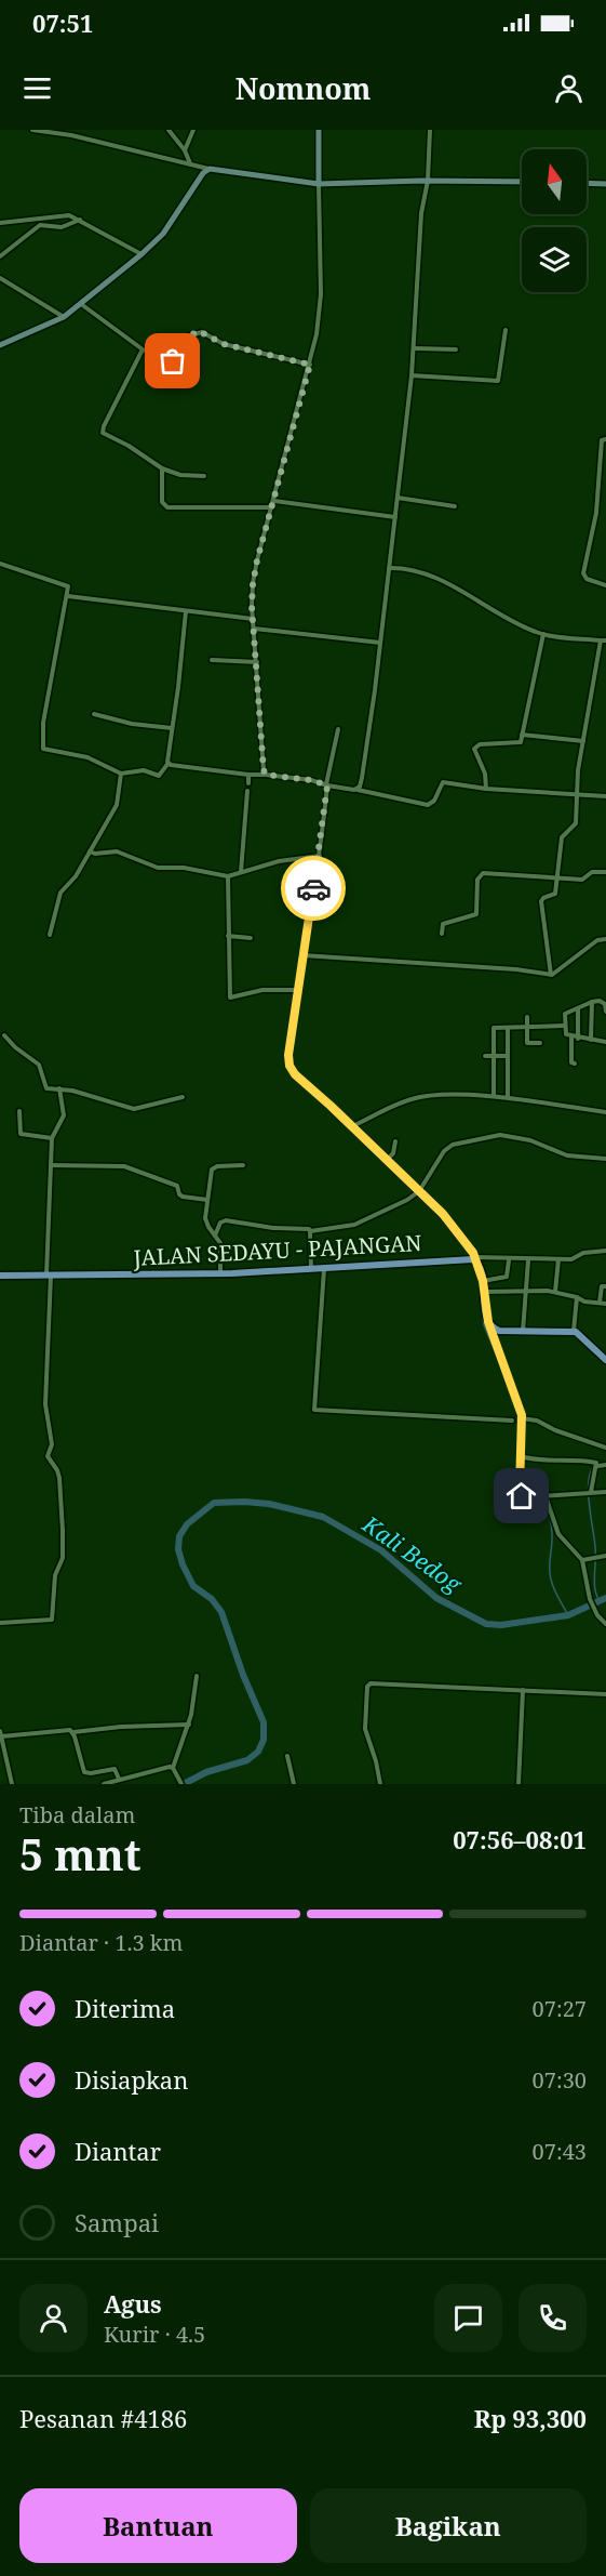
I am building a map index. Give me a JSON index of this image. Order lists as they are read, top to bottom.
{
  "streets": {
    "main road": ["JALAN SEDAYU - PAJANGAN"]
  },
  "water": ["Kali Bedog"],
  "north": "top",
  "page": {
    "status": "07:51",
    "header": "Nomnom",
    "heading": ["5 mnt", "Tiba dalam", "07:56–08:01"],
    "panel": [
      "Agus",
      "Kurir · 4.5",
      "Pesanan #4186",
      "Rp 93,300"
    ],
    "bar": "Diantar · 1.3 km",
    "list": [
      ["Diterima", "07:27"],
      ["Disiapkan", "07:30"],
      ["Diantar", "07:43"],
      "Sampai"
    ],
    "buttons": ["Bantuan", "Bagikan"]
  }
}
